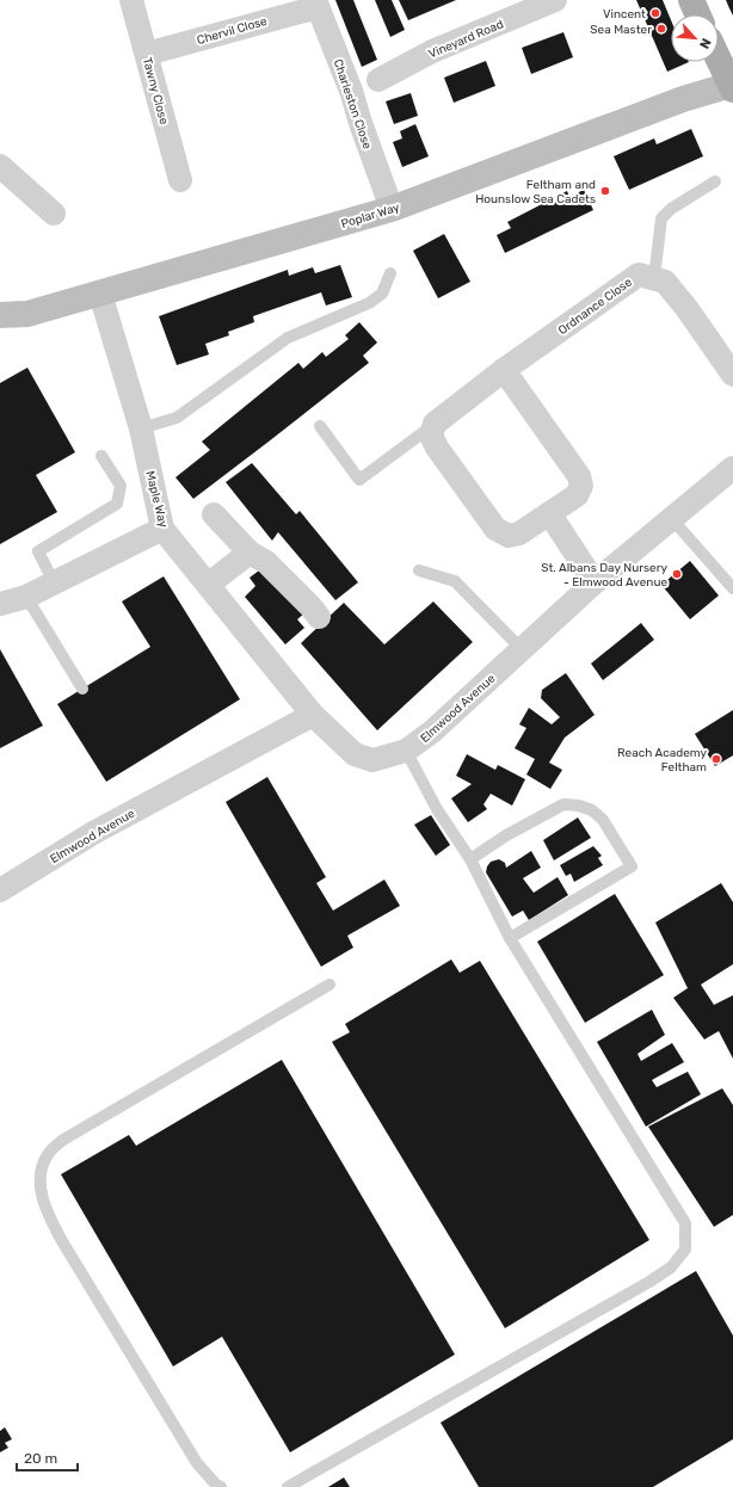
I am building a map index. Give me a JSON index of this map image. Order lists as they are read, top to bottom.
{
  "streets": {
    "street": [
      "Chervil Close",
      "Vineyard Road",
      "Tawny Close",
      "Charleston Close",
      "Poplar Way",
      "Ordnance Close",
      "Maple Way",
      "Elmwood Avenue"
    ]
  },
  "crossings": [
    ["Chervil Close", "Tawny Close"],
    ["Chervil Close", "Charleston Close"],
    ["Charleston Close", "Poplar Way"],
    ["Poplar Way", "Maple Way"],
    ["Maple Way", "Elmwood Avenue"]
  ],
  "places": [
    "Vincent",
    "Sea Master",
    "Feltham and Hounslow Sea Cadets",
    "St. Albans Day Nursery - Elmwood Avenue",
    "Reach Academy Feltham"
  ],
  "scale_bar": "20 m",
  "north": "bottom right"
}
